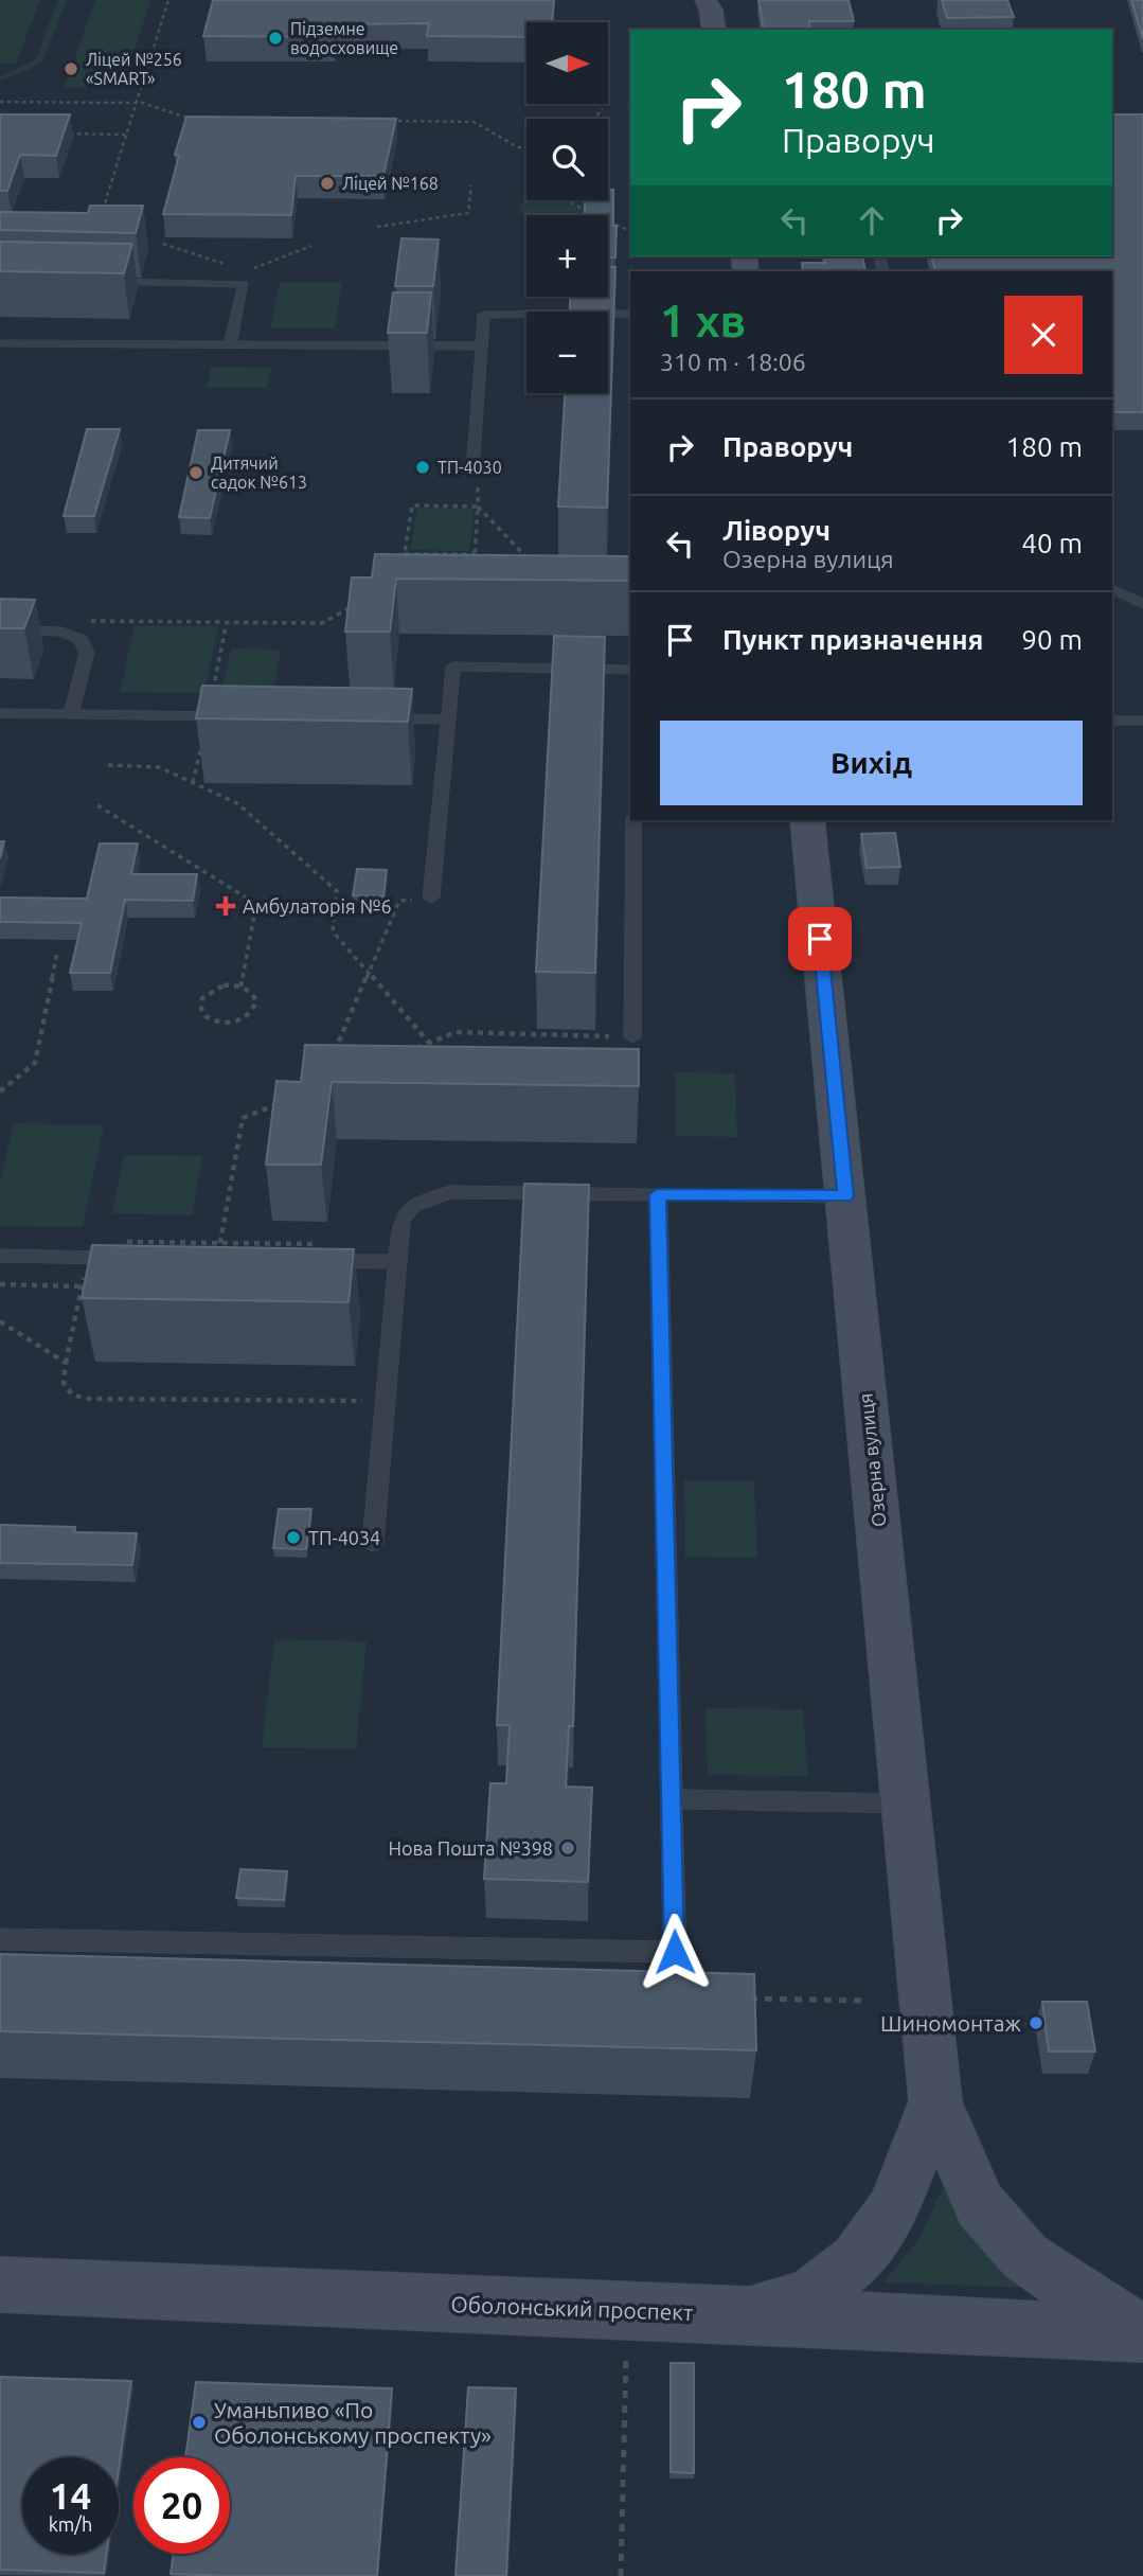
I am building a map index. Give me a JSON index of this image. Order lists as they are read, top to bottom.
{
  "streets": {
    "street": ["Озерна вулиця", "Оболонський проспект"]
  },
  "places": {
    "other": [
      "Підземне водосховище",
      "Ліцей №256 «SMART»",
      "Ліцей №168",
      "ТП-4030",
      "Дитячий садок №613",
      "ТП-4034",
      "Нова Пошта №398",
      "Шиномонтаж",
      "Уманьпиво «По Оболонському проспекту»"
    ],
    "health": ["Амбулаторія №6"]
  },
  "north": "right",
  "page": {
    "map_buttons": ["+", "−"],
    "turn": ["180 m", "Праворуч"],
    "heading": ["1 хв", "310 m · 18:06"],
    "list": [
      {
        "name": "Праворуч",
        "value": "180 m"
      },
      {
        "name": "Ліворуч",
        "note": "Озерна вулиця",
        "value": "40 m"
      },
      {
        "name": "Пункт призначення",
        "value": "90 m"
      }
    ],
    "buttons": "Вихід",
    "speed": "14 km/h",
    "limit": "20"
  }
}
